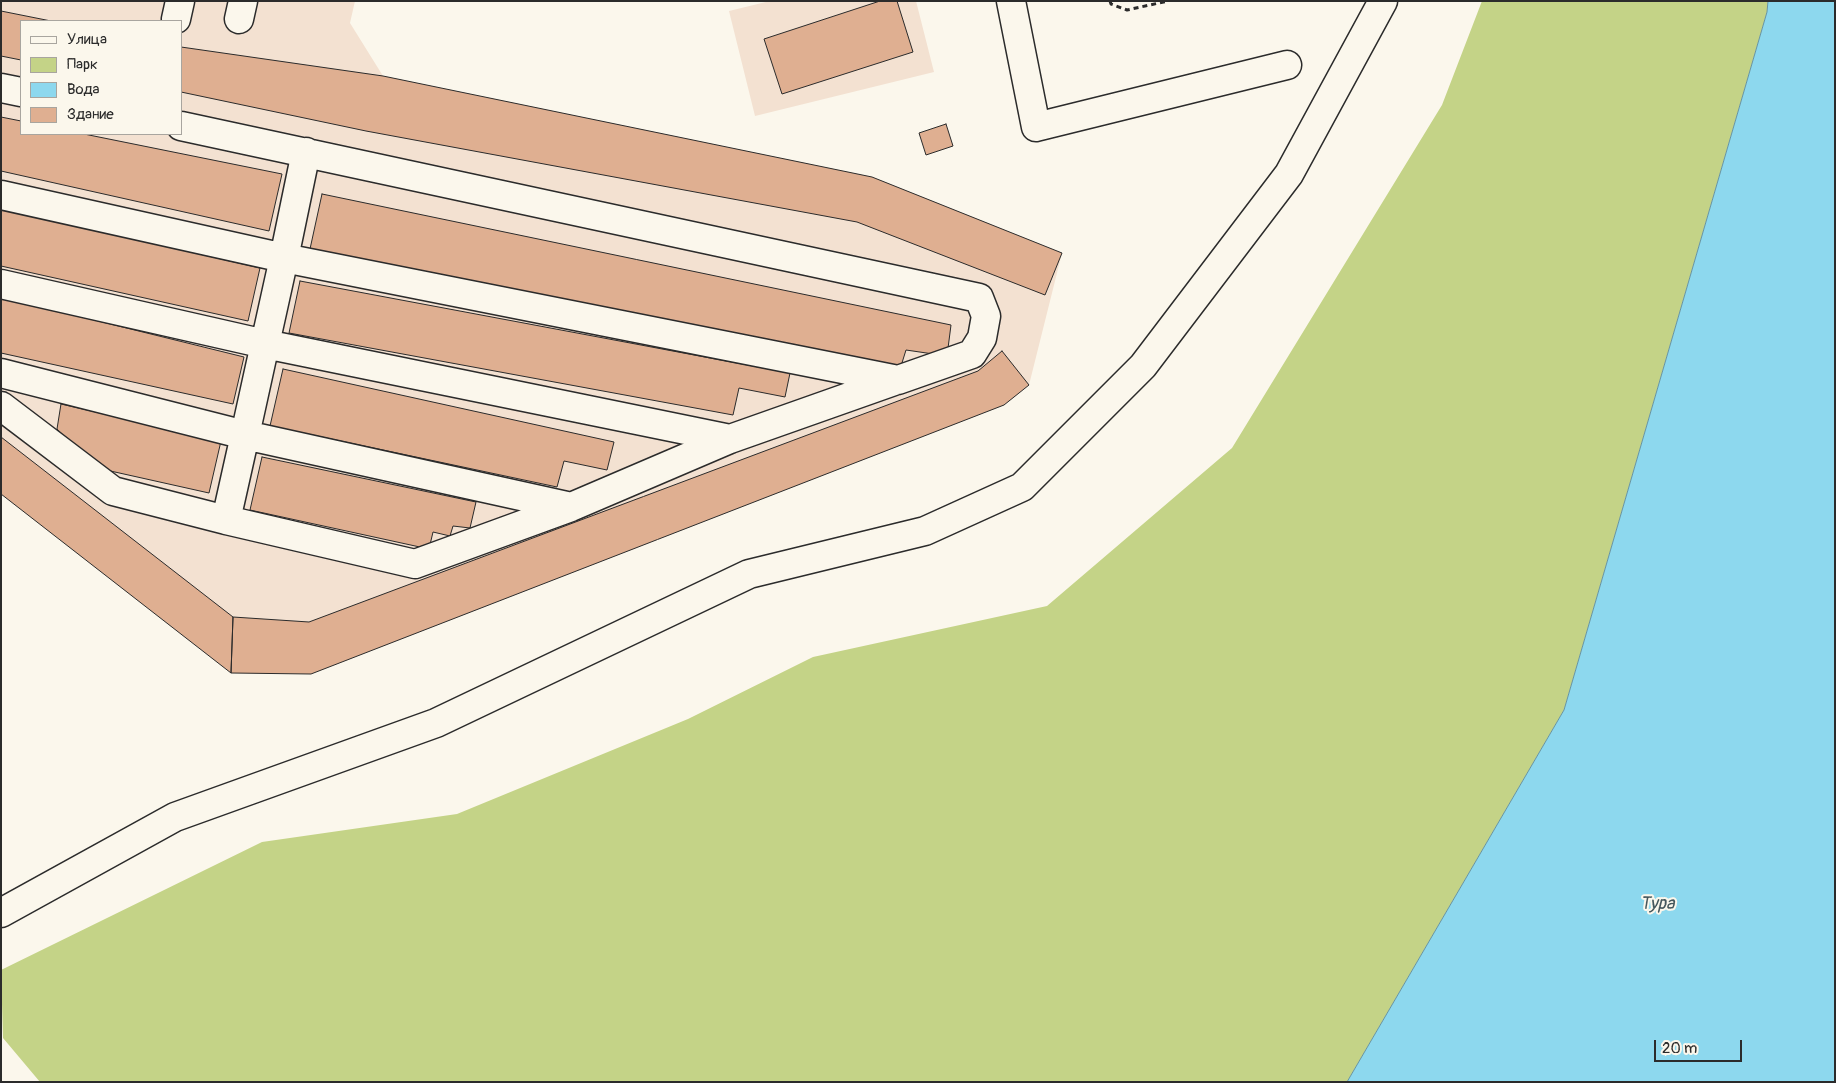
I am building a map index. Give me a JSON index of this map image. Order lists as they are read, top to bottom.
{
  "water": ["Тура"],
  "legend": [
    "Улица",
    "Парк",
    "Вода",
    "Здание"
  ],
  "scale_bar": "20 m"
}
